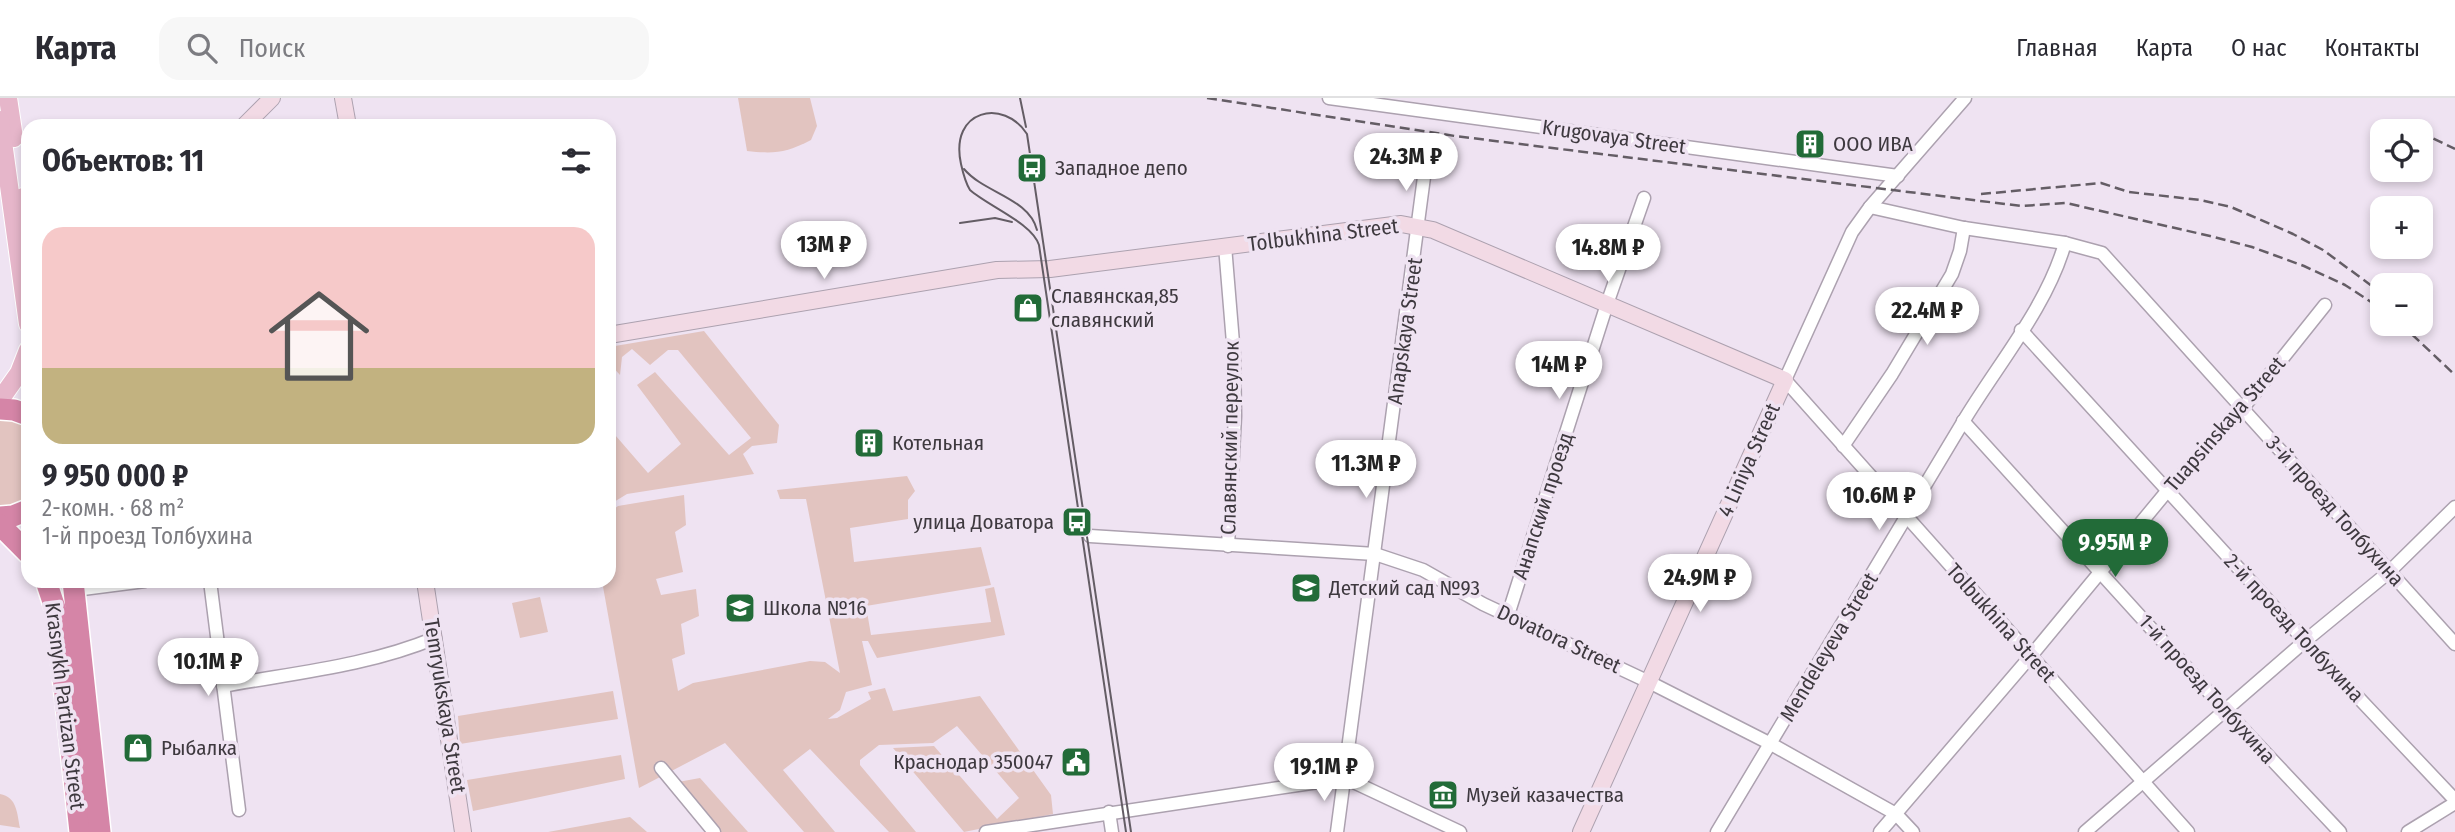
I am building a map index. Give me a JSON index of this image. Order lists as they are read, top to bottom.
{
  "streets": {
    "highway": ["Krasnykh Partizan Street"],
    "street": [
      "Krugovaya Street",
      "Tolbukhina Street",
      "Anapskaya Street",
      "Tuapsinskaya Street",
      "Славянский переулок",
      "4 Liniya Street",
      "Анапский проезд",
      "3-й проезд Толбухина",
      "2-й проезд Толбухина",
      "Dovatora Street",
      "Mendeleyeva Street",
      "1-й проезд Толбухина",
      "Temryukskaya Street"
    ]
  },
  "crossings": [
    ["Krugovaya Street", "4 Liniya Street"],
    ["Tolbukhina Street", "Anapskaya Street"],
    ["Tolbukhina Street", "Tuapsinskaya Street"],
    ["Tolbukhina Street", "Славянский переулок"],
    ["Tolbukhina Street", "4 Liniya Street"],
    ["Tolbukhina Street", "Анапский проезд"],
    ["Tolbukhina Street", "Mendeleyeva Street"],
    ["Anapskaya Street", "Dovatora Street"],
    ["Tuapsinskaya Street", "3-й проезд Толбухина"],
    ["Tuapsinskaya Street", "2-й проезд Толбухина"],
    ["Tuapsinskaya Street", "Dovatora Street"],
    ["Tuapsinskaya Street", "1-й проезд Толбухина"],
    ["Славянский переулок", "Dovatora Street"],
    ["4 Liniya Street", "Dovatora Street"],
    ["Анапский проезд", "Dovatora Street"],
    ["3-й проезд Толбухина", "Mendeleyeva Street"],
    ["2-й проезд Толбухина", "Mendeleyeva Street"],
    ["Dovatora Street", "Mendeleyeva Street"],
    ["Mendeleyeva Street", "1-й проезд Толбухина"]
  ],
  "places": {
    "building": ["ООО ИВА", "Котельная"],
    "bus stop": ["Западное депо", "улица Доватора"],
    "shop": ["Славянская,85 славянский", "Рыбалка"],
    "school or university": ["Детский сад №93", "Школа №16"],
    "public building": ["Краснодар 350047"],
    "museum": ["Музей казачества"]
  },
  "page": {
    "header": "Карта",
    "search": "Поиск",
    "nav": [
      "Главная",
      "Карта",
      "О нас",
      "Контакты"
    ],
    "map_buttons": ["+", "−"],
    "heading": "Объектов: 11",
    "price": [
      "24.3M ₽",
      "13M ₽",
      "14.8M ₽",
      "22.4M ₽",
      "14M ₽",
      "11.3M ₽",
      "10.6M ₽",
      "9.95M ₽",
      "24.9M ₽",
      "10.1M ₽",
      "19.1M ₽"
    ],
    "list": [
      {
        "name": "9 950 000 ₽",
        "note": "2-комн. · 68 m² · 1-й проезд Толбухина"
      }
    ]
  }
}
